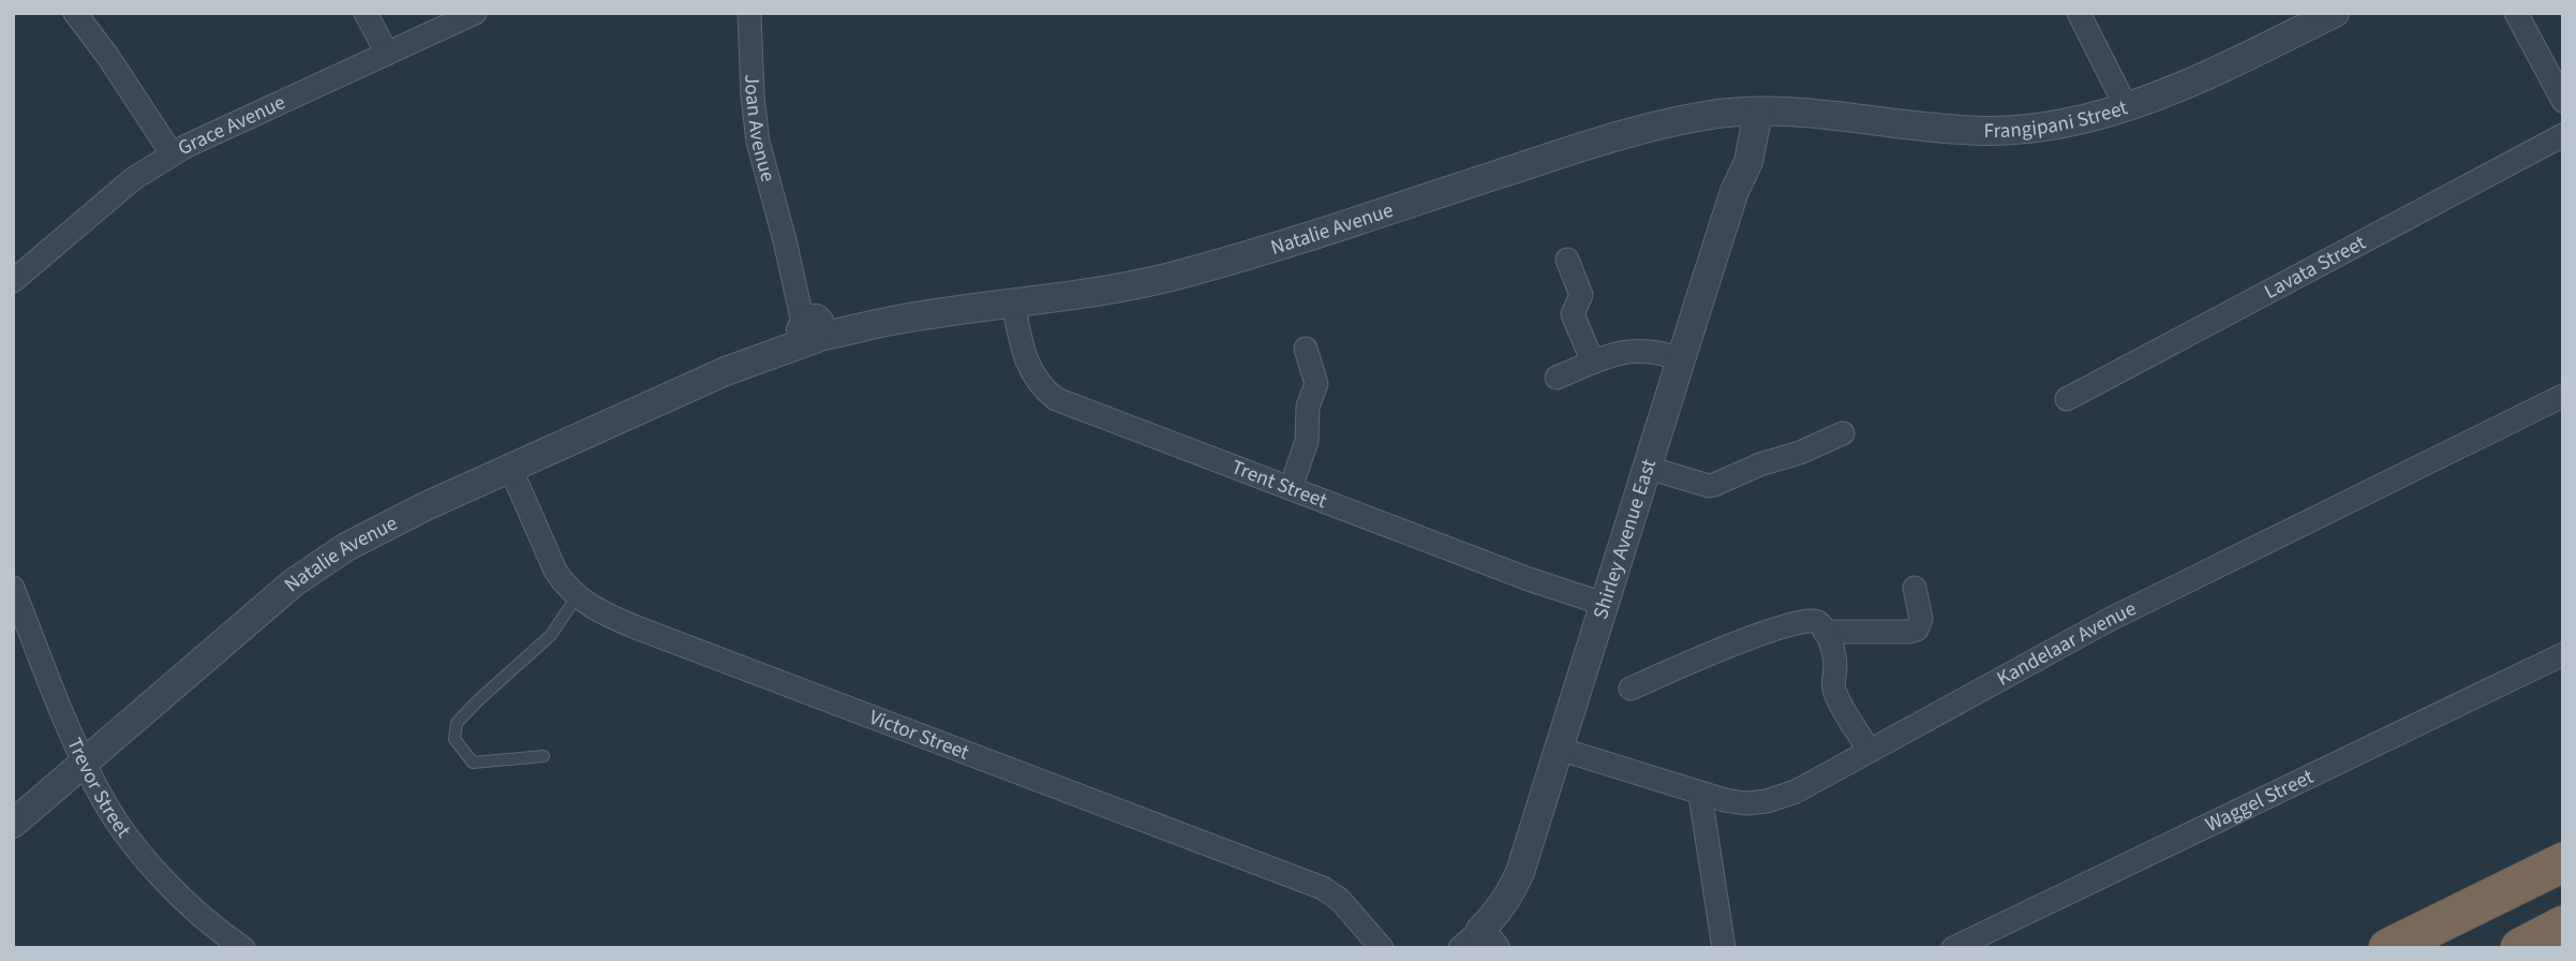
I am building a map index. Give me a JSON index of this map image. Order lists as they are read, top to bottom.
{
  "streets": {
    "street": [
      "Frangipani Street",
      "Grace Avenue",
      "Joan Avenue",
      "Natalie Avenue",
      "Lavata Street",
      "Trent Street",
      "Shirley Avenue East",
      "Kandelaar Avenue",
      "Victor Street",
      "Trevor Street",
      "Waggel Street"
    ]
  },
  "crossings": [
    ["Frangipani Street", "Natalie Avenue"],
    ["Frangipani Street", "Shirley Avenue East"],
    ["Joan Avenue", "Natalie Avenue"],
    ["Natalie Avenue", "Trent Street"],
    ["Natalie Avenue", "Shirley Avenue East"],
    ["Natalie Avenue", "Victor Street"],
    ["Natalie Avenue", "Trevor Street"],
    ["Trent Street", "Shirley Avenue East"],
    ["Shirley Avenue East", "Kandelaar Avenue"]
  ]
}
